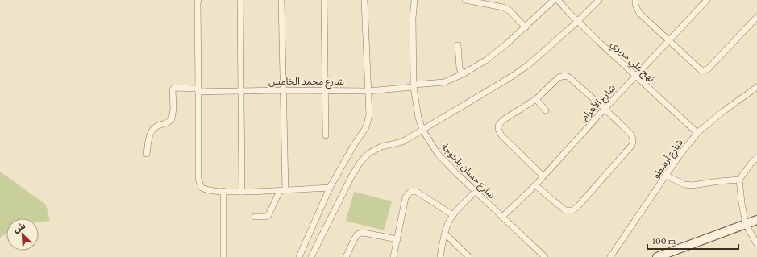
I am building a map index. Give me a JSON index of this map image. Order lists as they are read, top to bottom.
{
  "streets": {
    "street": [
      "نهج علي حريري",
      "شارع محمد الخامس",
      "شارع الأهرام",
      "شارع أرسطو",
      "شارع حسان بلخوجة"
    ]
  },
  "crossings": [
    ["نهج علي حريري", "شارع الأهرام"],
    ["نهج علي حريري", "شارع أرسطو"],
    ["شارع محمد الخامس", "شارع حسان بلخوجة"],
    ["شارع الأهرام", "شارع حسان بلخوجة"]
  ],
  "scale_bar": "100 m",
  "north": "top left"
}
